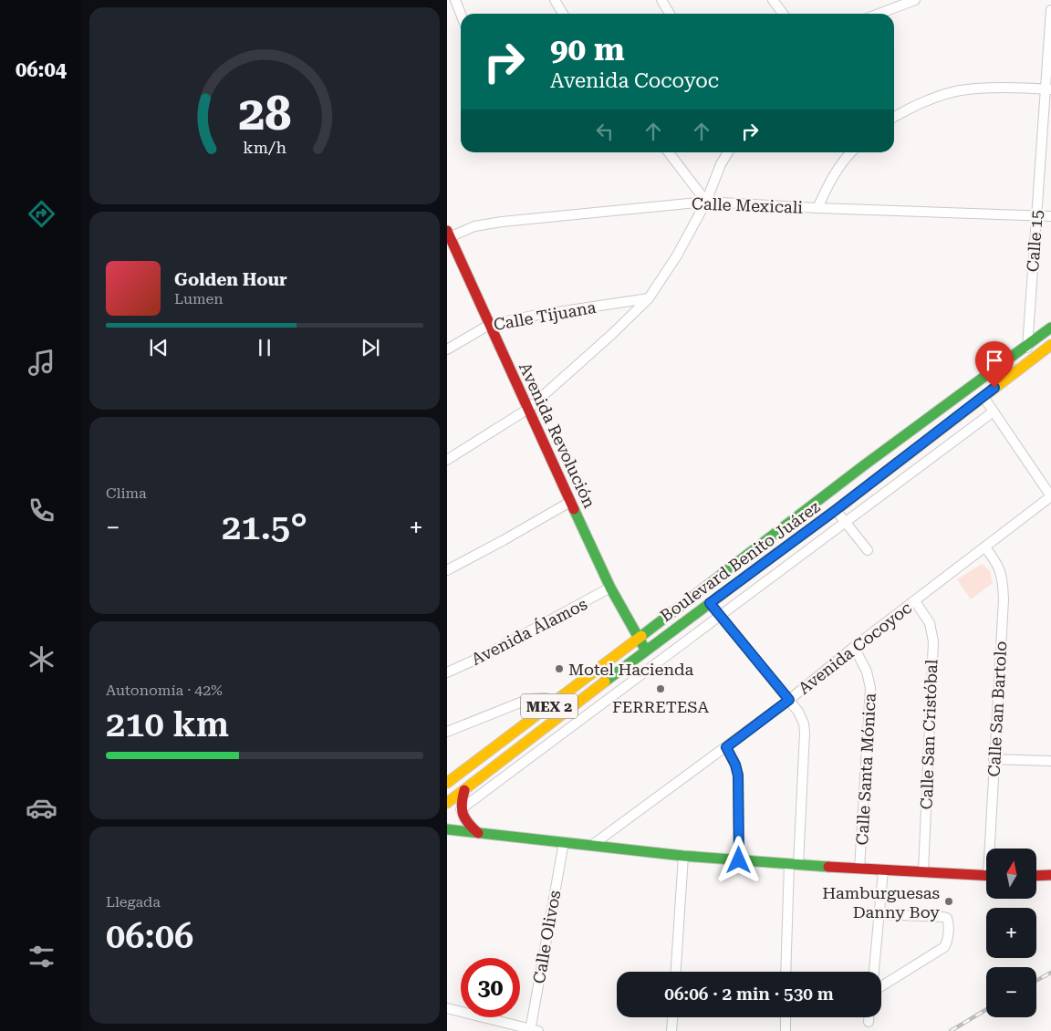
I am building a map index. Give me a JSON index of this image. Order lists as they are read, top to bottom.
{
  "streets": {
    "main road": ["Avenida Revolución", "Boulevard Benito Juárez", "MEX 2"],
    "street": [
      "Calle Mexicali",
      "Calle 15",
      "Calle Tijuana",
      "Avenida Álamos",
      "Avenida Cocoyoc",
      "Calle San Bartolo",
      "Calle San Cristóbal",
      "Calle Santa Mónica",
      "Calle Olivos"
    ]
  },
  "crossings": [
    ["Calle Mexicali", "Calle 15"],
    ["Calle Mexicali", "Avenida Revolución"],
    ["Calle 15", "Boulevard Benito Juárez"],
    ["Calle Tijuana", "Avenida Revolución"],
    ["Avenida Revolución", "Boulevard Benito Juárez"],
    ["Avenida Revolución", "Avenida Álamos"],
    ["Avenida Cocoyoc", "Calle San Bartolo"],
    ["Avenida Cocoyoc", "Calle San Cristóbal"],
    ["Avenida Cocoyoc", "Calle Santa Mónica"]
  ],
  "places": ["Motel Hacienda", "FERRETESA", "Hamburguesas Danny Boy"],
  "north": "top",
  "page": {
    "tabs": "06:04",
    "turn": ["90 m", "Avenida Cocoyoc"],
    "song": ["Golden Hour", "Lumen"],
    "tile": [
      "Clima",
      ["Autonomía · 42%", "210 km"],
      ["Llegada", "06:06"]
    ],
    "heat": ["−", "21.5°", "+"],
    "map_buttons": ["+", "−"],
    "limit": "30",
    "trip": "06:06 · 2 min · 530 m",
    "gauge": ["28", "km/h"]
  }
}
